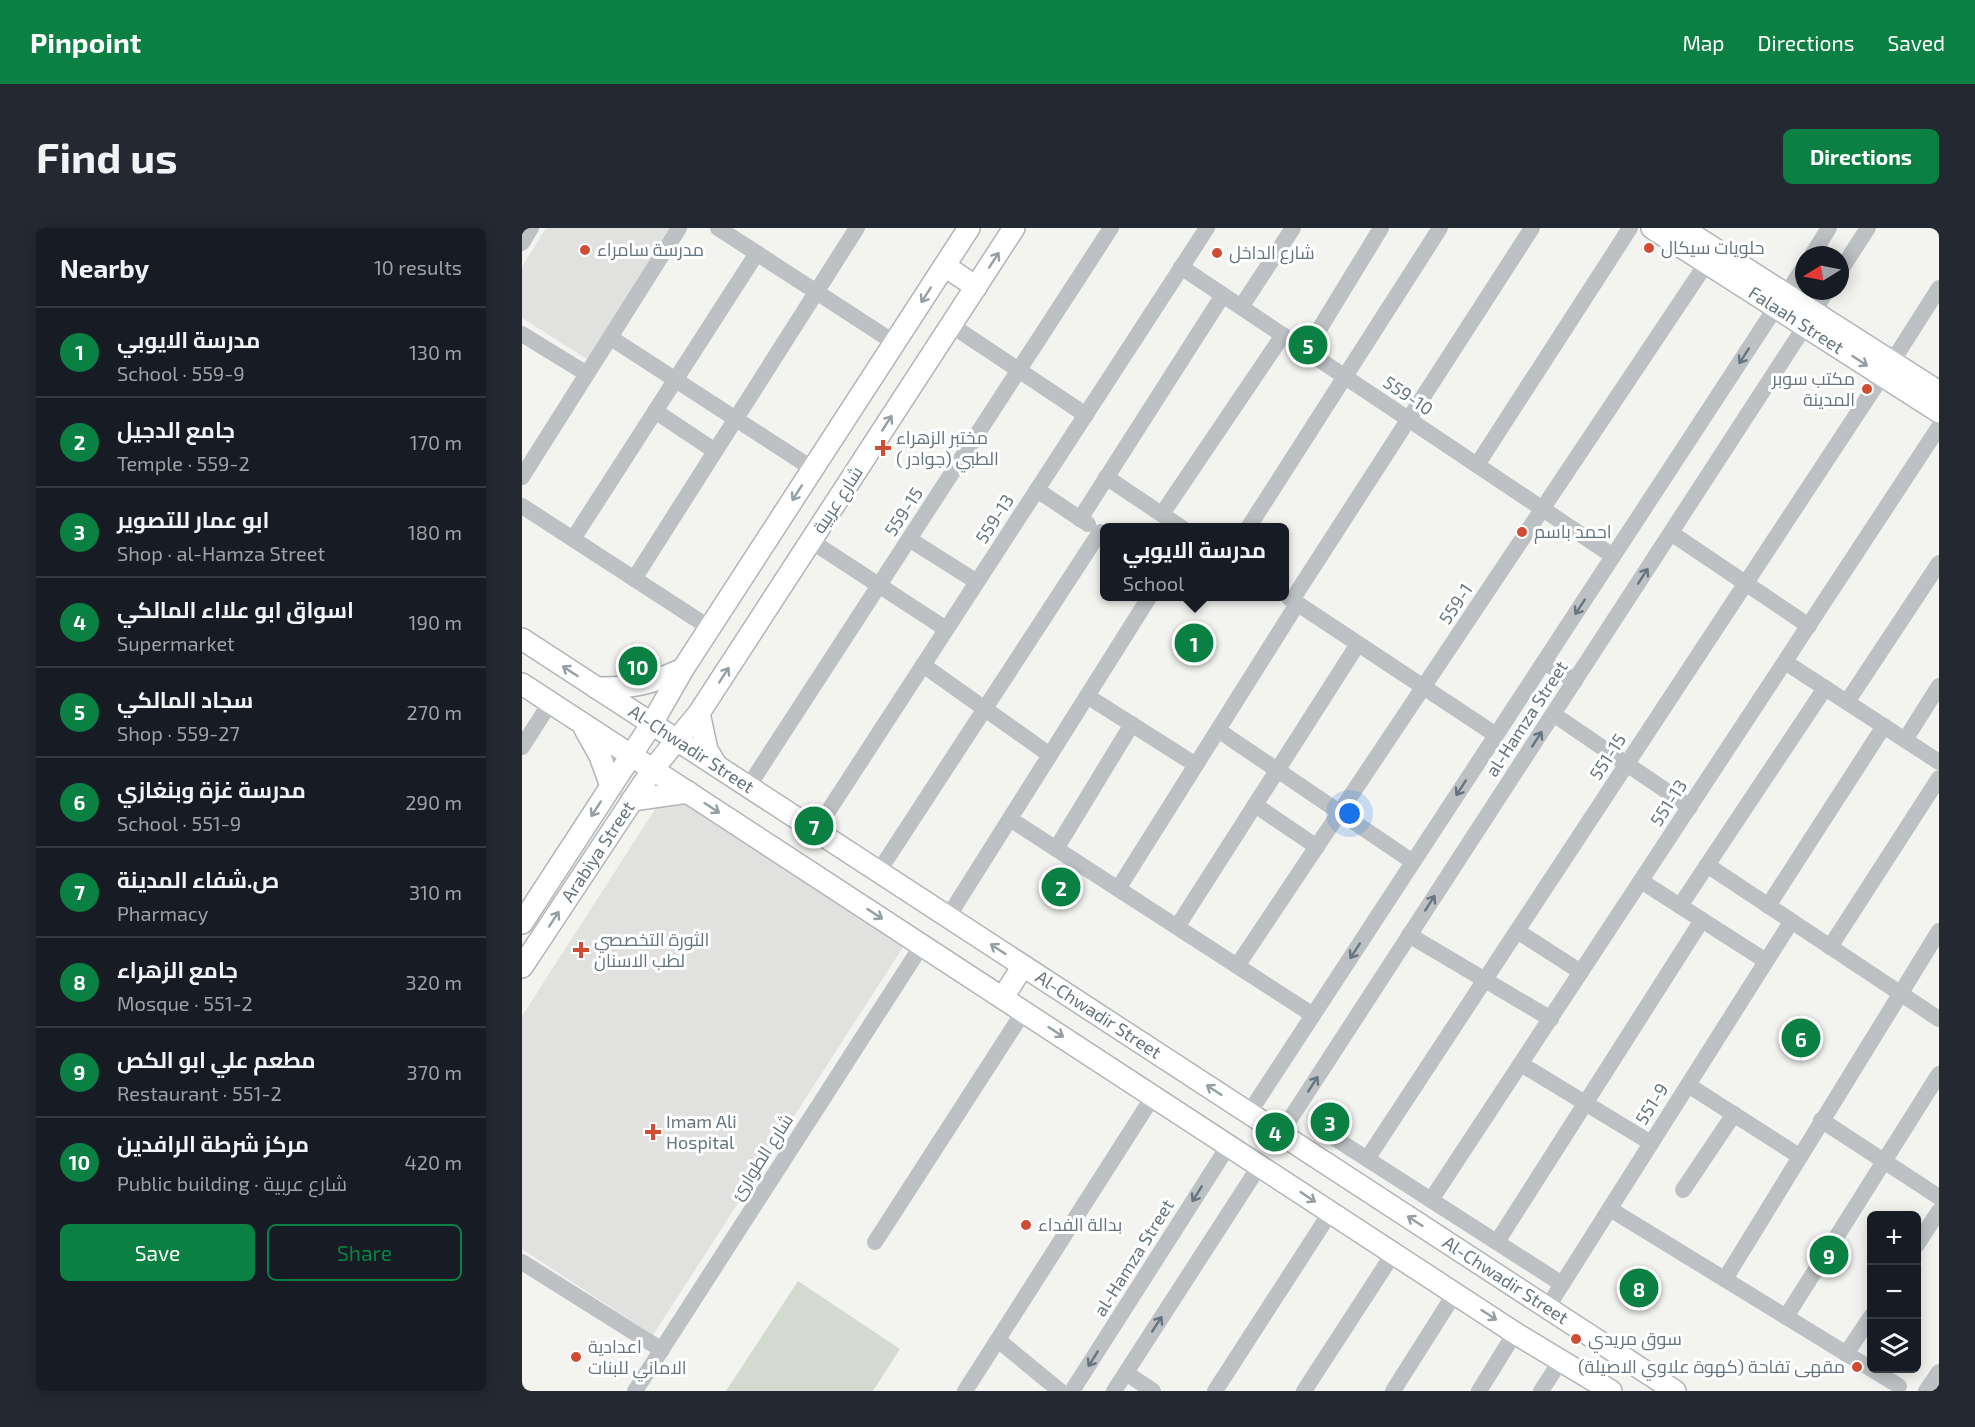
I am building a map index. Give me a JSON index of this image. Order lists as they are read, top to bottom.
{
  "streets": {
    "main road": [
      "Falaah Street",
      "شارع عربية",
      "Al-Chwadir Street",
      "Arabiya Street"
    ],
    "street": [
      "559-10",
      "559-15",
      "559-13",
      "559-1",
      "al-Hamza Street",
      "551-15",
      "551-13",
      "551-9",
      "شارع الطوارئ"
    ]
  },
  "crossings": [
    ["Falaah Street", "559-1"],
    ["Falaah Street", "al-Hamza Street"],
    ["Falaah Street", "551-15"],
    ["559-10", "559-13"],
    ["559-10", "559-1"],
    ["559-10", "al-Hamza Street"],
    ["شارع عربية", "Al-Chwadir Street"],
    ["شارع عربية", "Arabiya Street"],
    ["559-15", "Al-Chwadir Street"],
    ["559-13", "Al-Chwadir Street"],
    ["al-Hamza Street", "Al-Chwadir Street"],
    ["Al-Chwadir Street", "Arabiya Street"],
    ["Al-Chwadir Street", "551-9"],
    ["Al-Chwadir Street", "شارع الطوارئ"]
  ],
  "places": {
    "other": [
      "حلويات سيكال",
      "مدرسة سامراء",
      "شارع الداخل",
      "مكتب سوبر المدينة",
      "احمد باسم",
      "بدالة الفداء",
      "سوق مريدي",
      "اعدادية الاماني للبنات",
      "مقهى تفاحة (كهوة علاوي الاصيلة)"
    ],
    "health": ["مختبر الزهراء الطبي (جوادر )", "الثورة التخصصي لطب الاسنان", "Imam Ali Hospital"]
  },
  "north": "left",
  "page": {
    "header": "Pinpoint",
    "nav": ["Map", "Directions", "Saved"],
    "buttons": [
      "Directions",
      ["Save", "Share"]
    ],
    "title": "Find us",
    "heading": ["Nearby", "10 results"],
    "list": [
      {
        "mark": "1",
        "name": "مدرسة الايوبي",
        "note": "School · 559-9",
        "value": "130 m"
      },
      {
        "mark": "2",
        "name": "جامع الدجيل",
        "note": "Temple · 559-2",
        "value": "170 m"
      },
      {
        "mark": "3",
        "name": "ابو عمار للتصوير",
        "note": "Shop · al-Hamza Street",
        "value": "180 m"
      },
      {
        "mark": "4",
        "name": "اسواق ابو علااء المالكي",
        "note": "Supermarket",
        "value": "190 m"
      },
      {
        "mark": "5",
        "name": "سجاد المالكي",
        "note": "Shop · 559-27",
        "value": "270 m"
      },
      {
        "mark": "6",
        "name": "مدرسة غزة وبنغازي",
        "note": "School · 551-9",
        "value": "290 m"
      },
      {
        "mark": "7",
        "name": "ص.شفاء المدينة",
        "note": "Pharmacy",
        "value": "310 m"
      },
      {
        "mark": "8",
        "name": "جامع الزهراء",
        "note": "Mosque · 551-2",
        "value": "320 m"
      },
      {
        "mark": "9",
        "name": "مطعم علي ابو الكص",
        "note": "Restaurant · 551-2",
        "value": "370 m"
      },
      {
        "mark": "10",
        "name": "مركز شرطة الرافدين",
        "note": "Public building · شارع عربية",
        "value": "420 m"
      }
    ],
    "pins": [
      "5",
      "1",
      "10",
      "7",
      "2",
      "6",
      "3",
      "4",
      "9",
      "8"
    ],
    "popup": ["مدرسة الايوبي", "School"],
    "map_buttons": ["+", "−"]
  }
}
